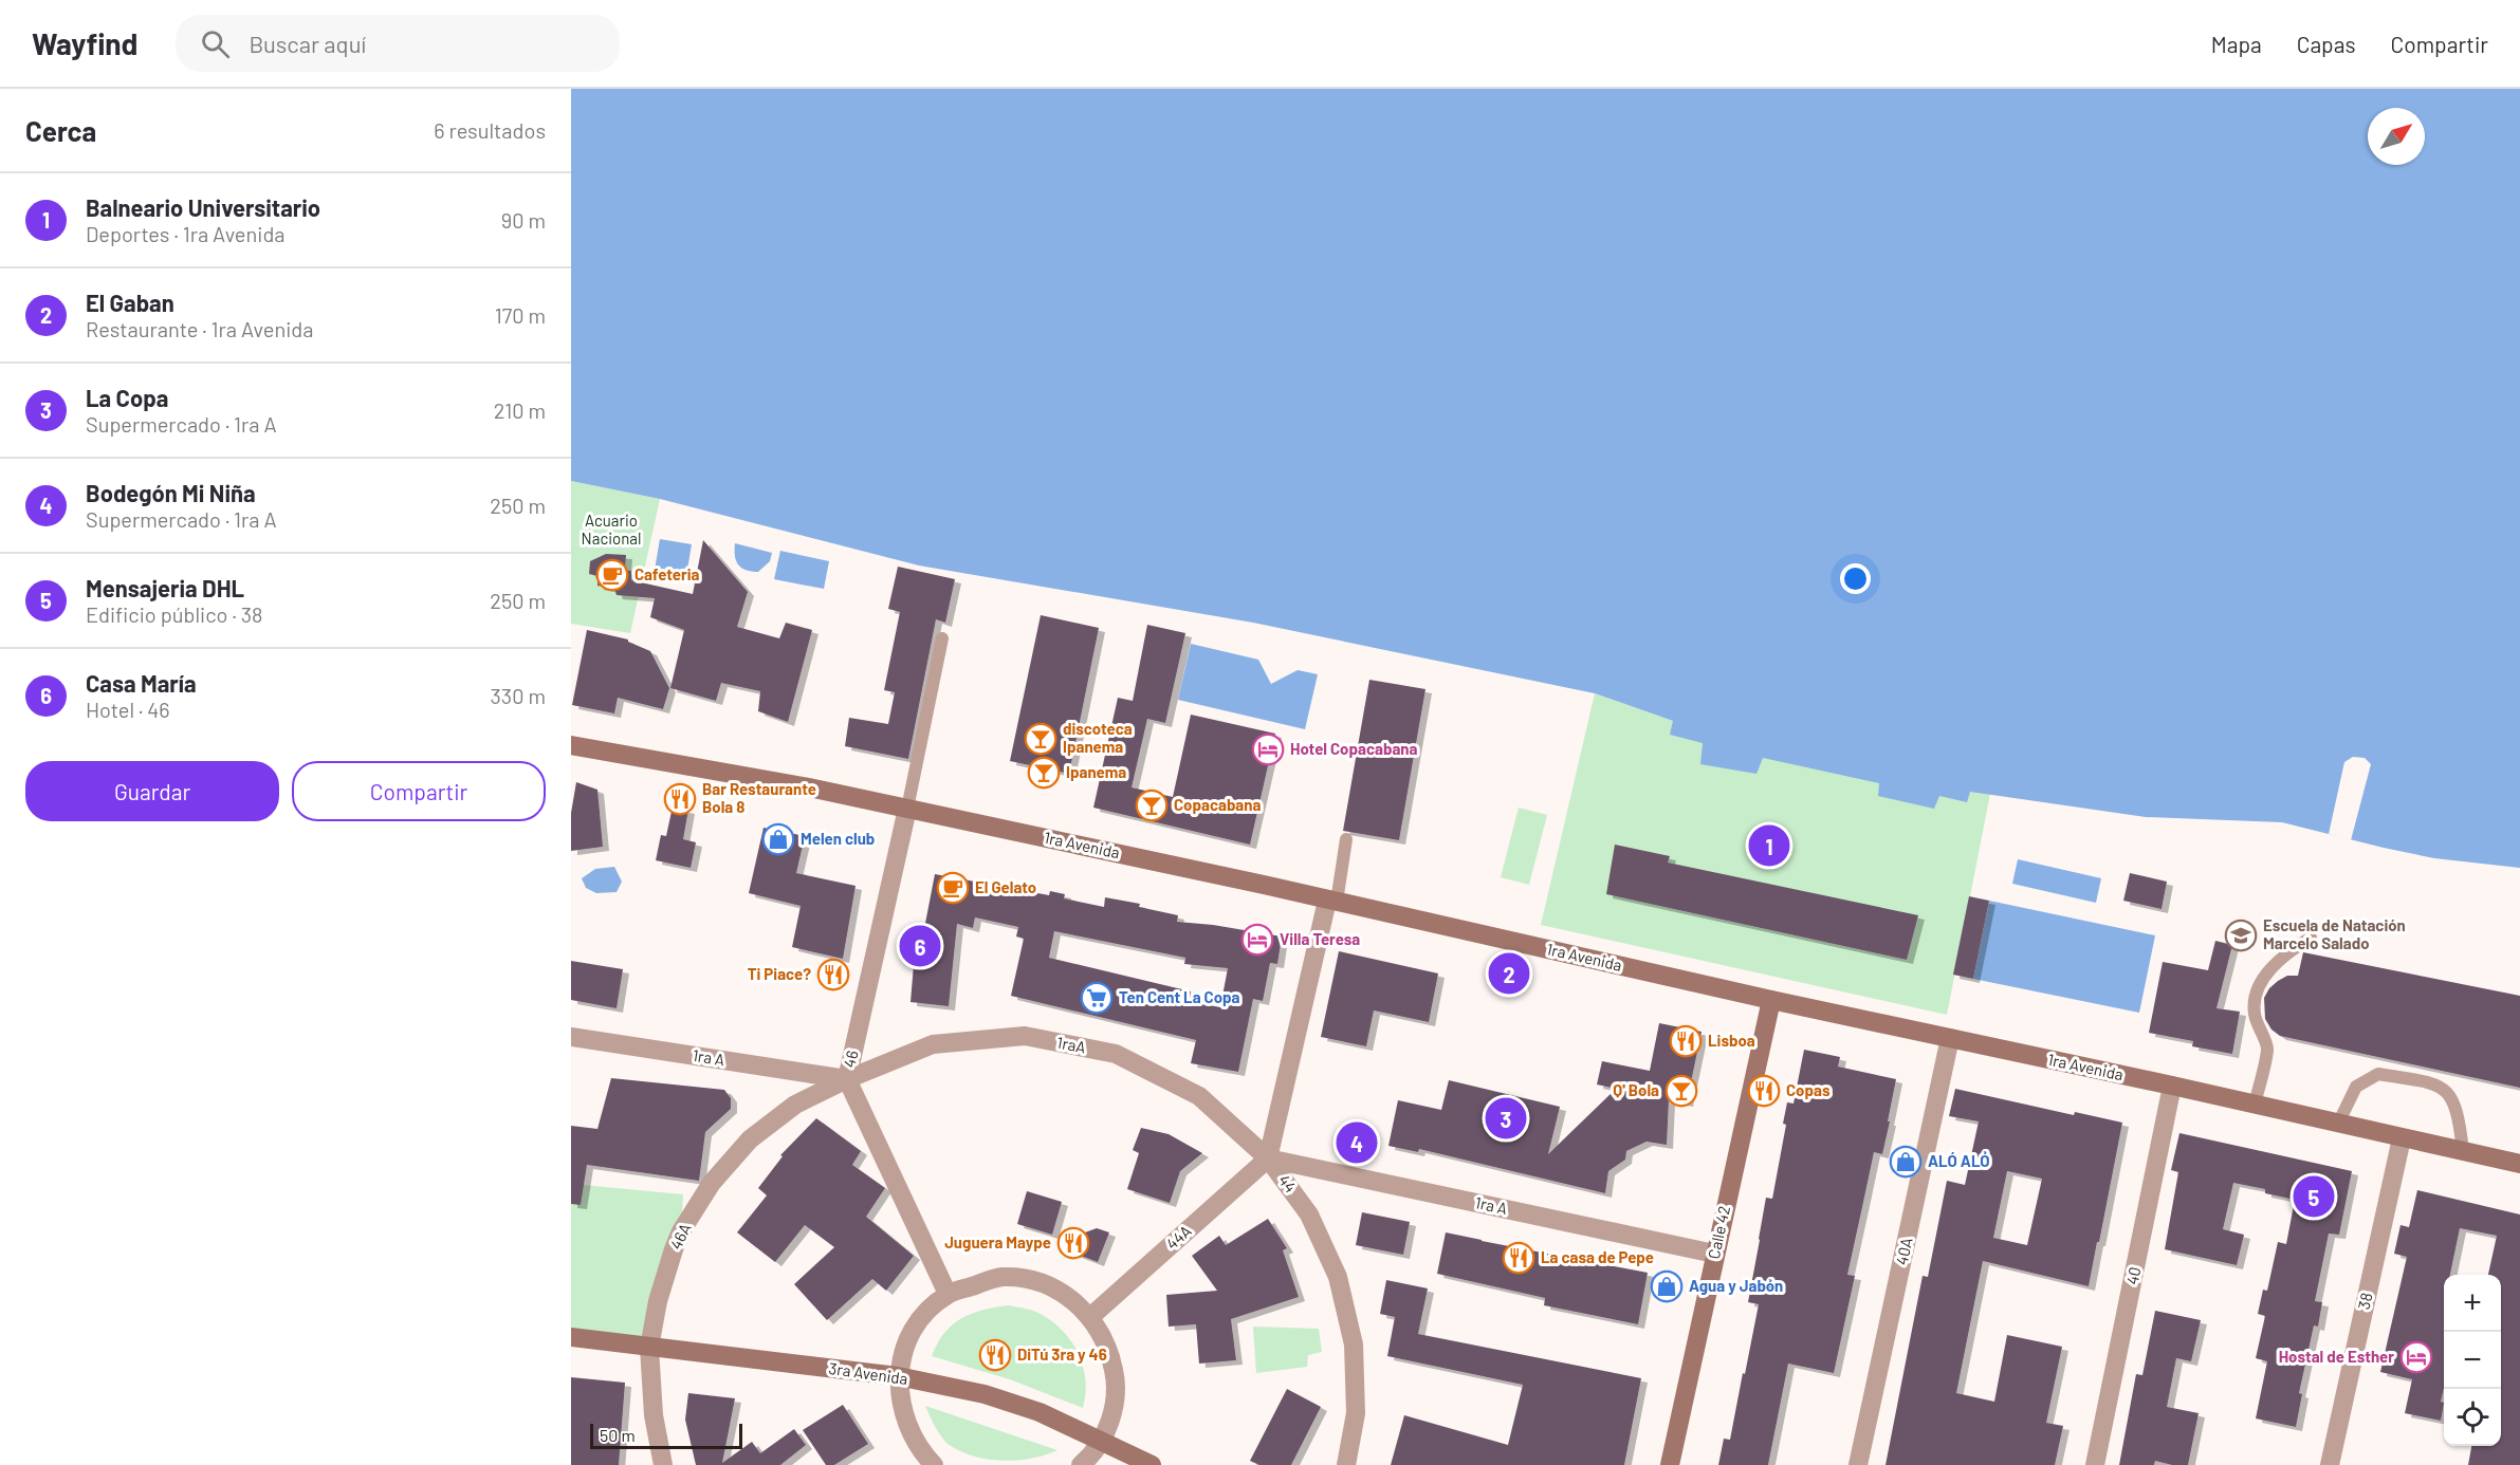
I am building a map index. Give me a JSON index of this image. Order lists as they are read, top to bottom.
{
  "streets": {
    "street": [
      "1ra Avenida",
      "1raA",
      "1ra A",
      "46",
      "44",
      "Calle 42",
      "46A",
      "44A",
      "40A",
      "40",
      "38",
      "3ra Avenida"
    ]
  },
  "crossings": [
    ["1ra Avenida", "46"],
    ["1ra Avenida", "44"],
    ["1ra Avenida", "Calle 42"],
    ["1ra Avenida", "40A"],
    ["1ra Avenida", "40"],
    ["1ra Avenida", "38"],
    ["1raA", "1ra A"],
    ["1raA", "46"],
    ["1raA", "44"],
    ["1raA", "46A"],
    ["1raA", "44A"],
    ["1ra A", "46"],
    ["1ra A", "44"],
    ["1ra A", "Calle 42"],
    ["1ra A", "46A"],
    ["1ra A", "44A"],
    ["46", "46A"],
    ["44", "44A"],
    ["46A", "3ra Avenida"]
  ],
  "parks": ["Acuario Nacional"],
  "places": {
    "cafe": ["Cafeteria", "El Gelato"],
    "bar": [
      "discoteca Ipanema",
      "Ipanema",
      "Copacabana",
      "Q' Bola"
    ],
    "hotel": ["Hotel Copacabana", "Villa Teresa", "Hostal de Esther"],
    "restaurant": [
      "Bar Restaurante Bola 8",
      "Ti Piace?",
      "Lisboa",
      "Copas",
      "Juguera Maype",
      "La casa de Pepe",
      "DiTú 3ra y 46"
    ],
    "shop": ["Melen club", "ALÓ ALÓ", "Agua y Jabón"],
    "school or university": ["Escuela de Natación Marcelo Salado"],
    "supermarket": ["Ten Cent La Copa"]
  },
  "scale_bar": "50 m",
  "north": "top right",
  "page": {
    "header": "Wayfind",
    "search": "Buscar aquí",
    "nav": ["Mapa", "Capas", "Compartir"],
    "heading": ["Cerca", "6 resultados"],
    "list": [
      {
        "mark": "1",
        "name": "Balneario Universitario",
        "note": "Deportes · 1ra Avenida",
        "value": "90 m"
      },
      {
        "mark": "2",
        "name": "El Gaban",
        "note": "Restaurante · 1ra Avenida",
        "value": "170 m"
      },
      {
        "mark": "3",
        "name": "La Copa",
        "note": "Supermercado · 1ra A",
        "value": "210 m"
      },
      {
        "mark": "4",
        "name": "Bodegón Mi Niña",
        "note": "Supermercado · 1ra A",
        "value": "250 m"
      },
      {
        "mark": "5",
        "name": "Mensajeria DHL",
        "note": "Edificio público · 38",
        "value": "250 m"
      },
      {
        "mark": "6",
        "name": "Casa María",
        "note": "Hotel · 46",
        "value": "330 m"
      }
    ],
    "buttons": ["Guardar", "Compartir"],
    "pins": [
      "1",
      "6",
      "2",
      "3",
      "4",
      "5"
    ],
    "map_buttons": ["+", "−"],
    "scale": "50 m"
  }
}
